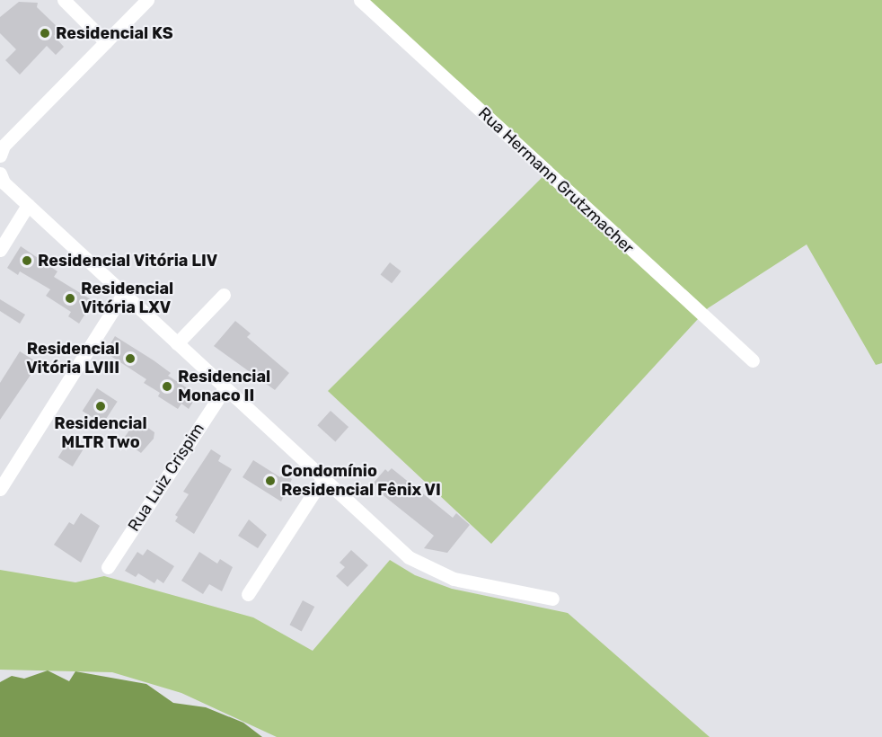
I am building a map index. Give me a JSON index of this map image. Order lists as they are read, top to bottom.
{
  "streets": {
    "street": ["Rua Hermann Grutzmacher", "Rua Luiz Crispim"]
  },
  "places": [
    "Residencial KS",
    "Residencial Vitória LIV",
    "Residencial Vitória LXV",
    "Residencial Vitória LVIII",
    "Residencial Monaco II",
    "Residencial MLTR Two",
    "Condomínio Residencial Fênix VI"
  ]
}
